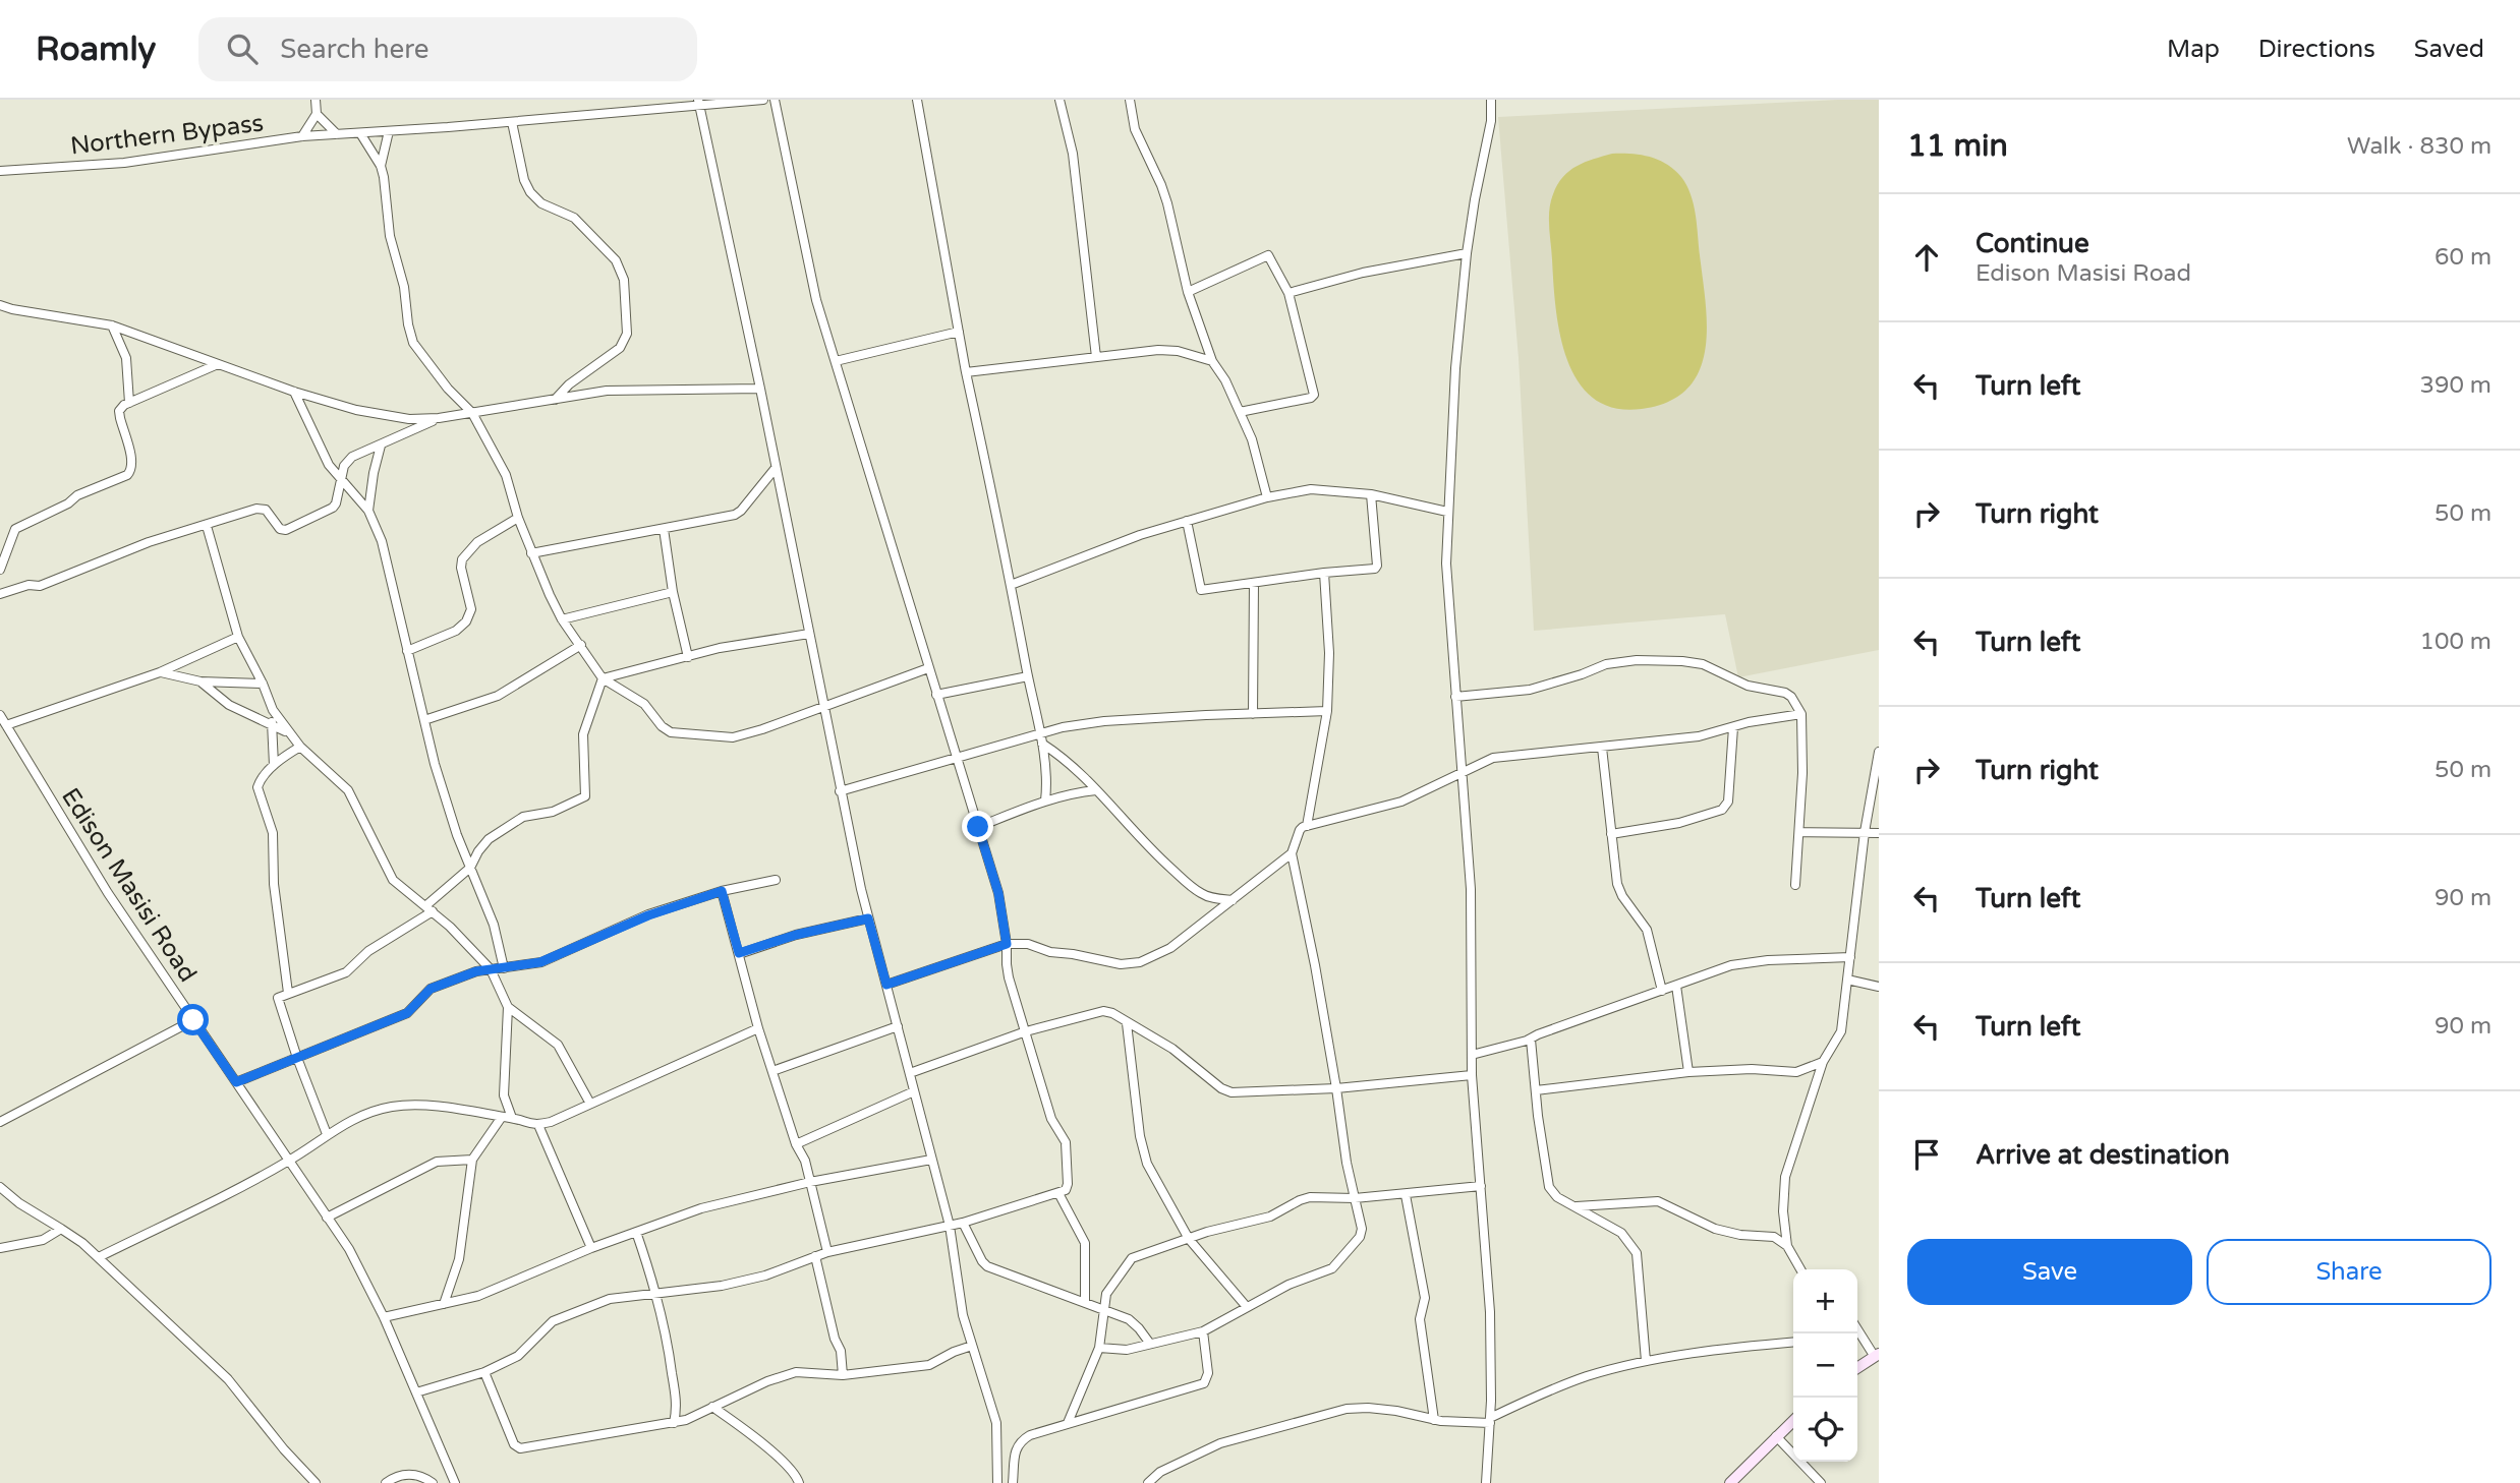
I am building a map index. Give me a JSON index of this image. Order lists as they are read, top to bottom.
{
  "streets": {
    "street": ["Northern Bypass", "Edison Masisi Road"]
  },
  "page": {
    "header": "Roamly",
    "search": "Search here",
    "nav": ["Map", "Directions", "Saved"],
    "heading": ["11 min", "Walk · 830 m"],
    "list": [
      ["Continue", "Edison Masisi Road", "60 m"],
      ["Turn left", "390 m"],
      ["Turn right", "50 m"],
      ["Turn left", "100 m"],
      ["Turn right", "50 m"],
      ["Turn left", "90 m"],
      ["Turn left", "90 m"],
      "Arrive at destination"
    ],
    "buttons": ["Save", "Share"],
    "map_buttons": ["+", "−"]
  }
}
